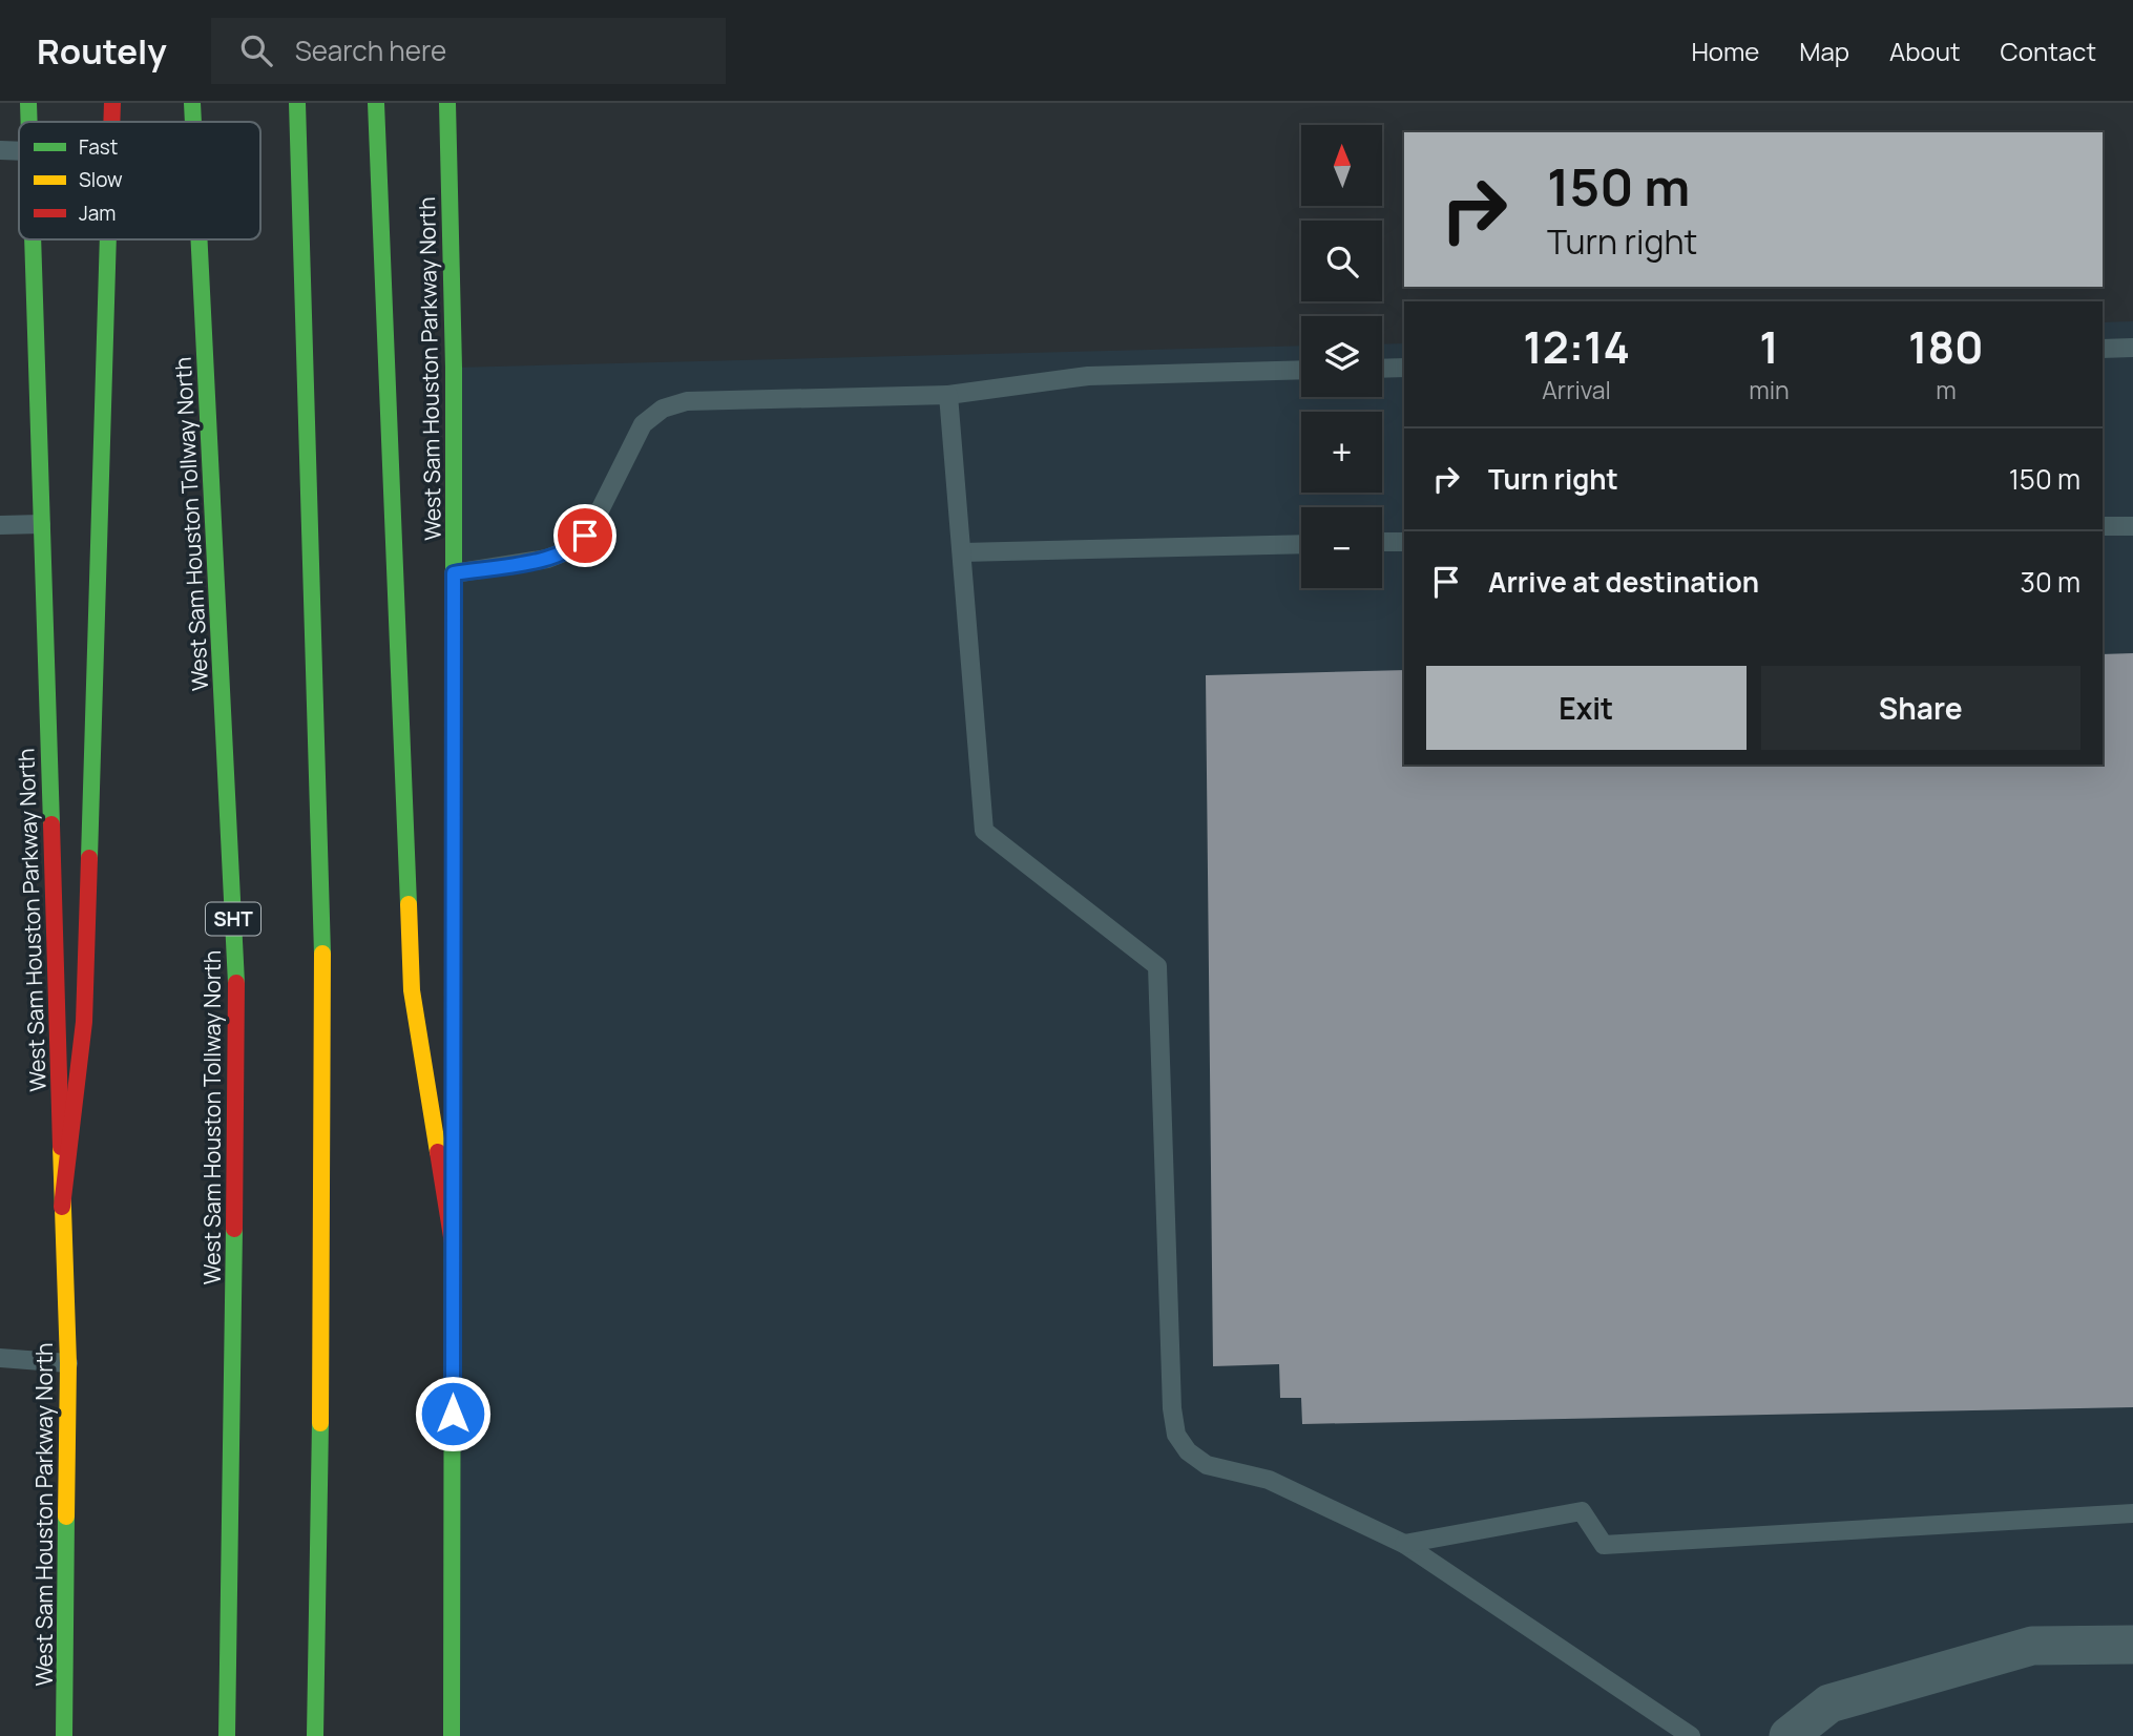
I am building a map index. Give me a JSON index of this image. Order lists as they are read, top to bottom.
{
  "streets": {
    "main road": ["West Sam Houston Parkway North", "West Sam Houston Tollway North", "SHT"]
  },
  "legend": ["Fast", "Slow", "Jam"],
  "north": "top",
  "page": {
    "header": "Routely",
    "search": "Search here",
    "nav": [
      "Home",
      "Map",
      "About",
      "Contact"
    ],
    "map_buttons": ["+", "−"],
    "turn": ["150 m", "Turn right"],
    "eta": [
      "12:14",
      "Arrival",
      "1",
      "min",
      "180",
      "m"
    ],
    "list": [
      {
        "name": "Turn right",
        "value": "150 m"
      },
      {
        "name": "Arrive at destination",
        "value": "30 m"
      }
    ],
    "buttons": ["Exit", "Share"]
  }
}
